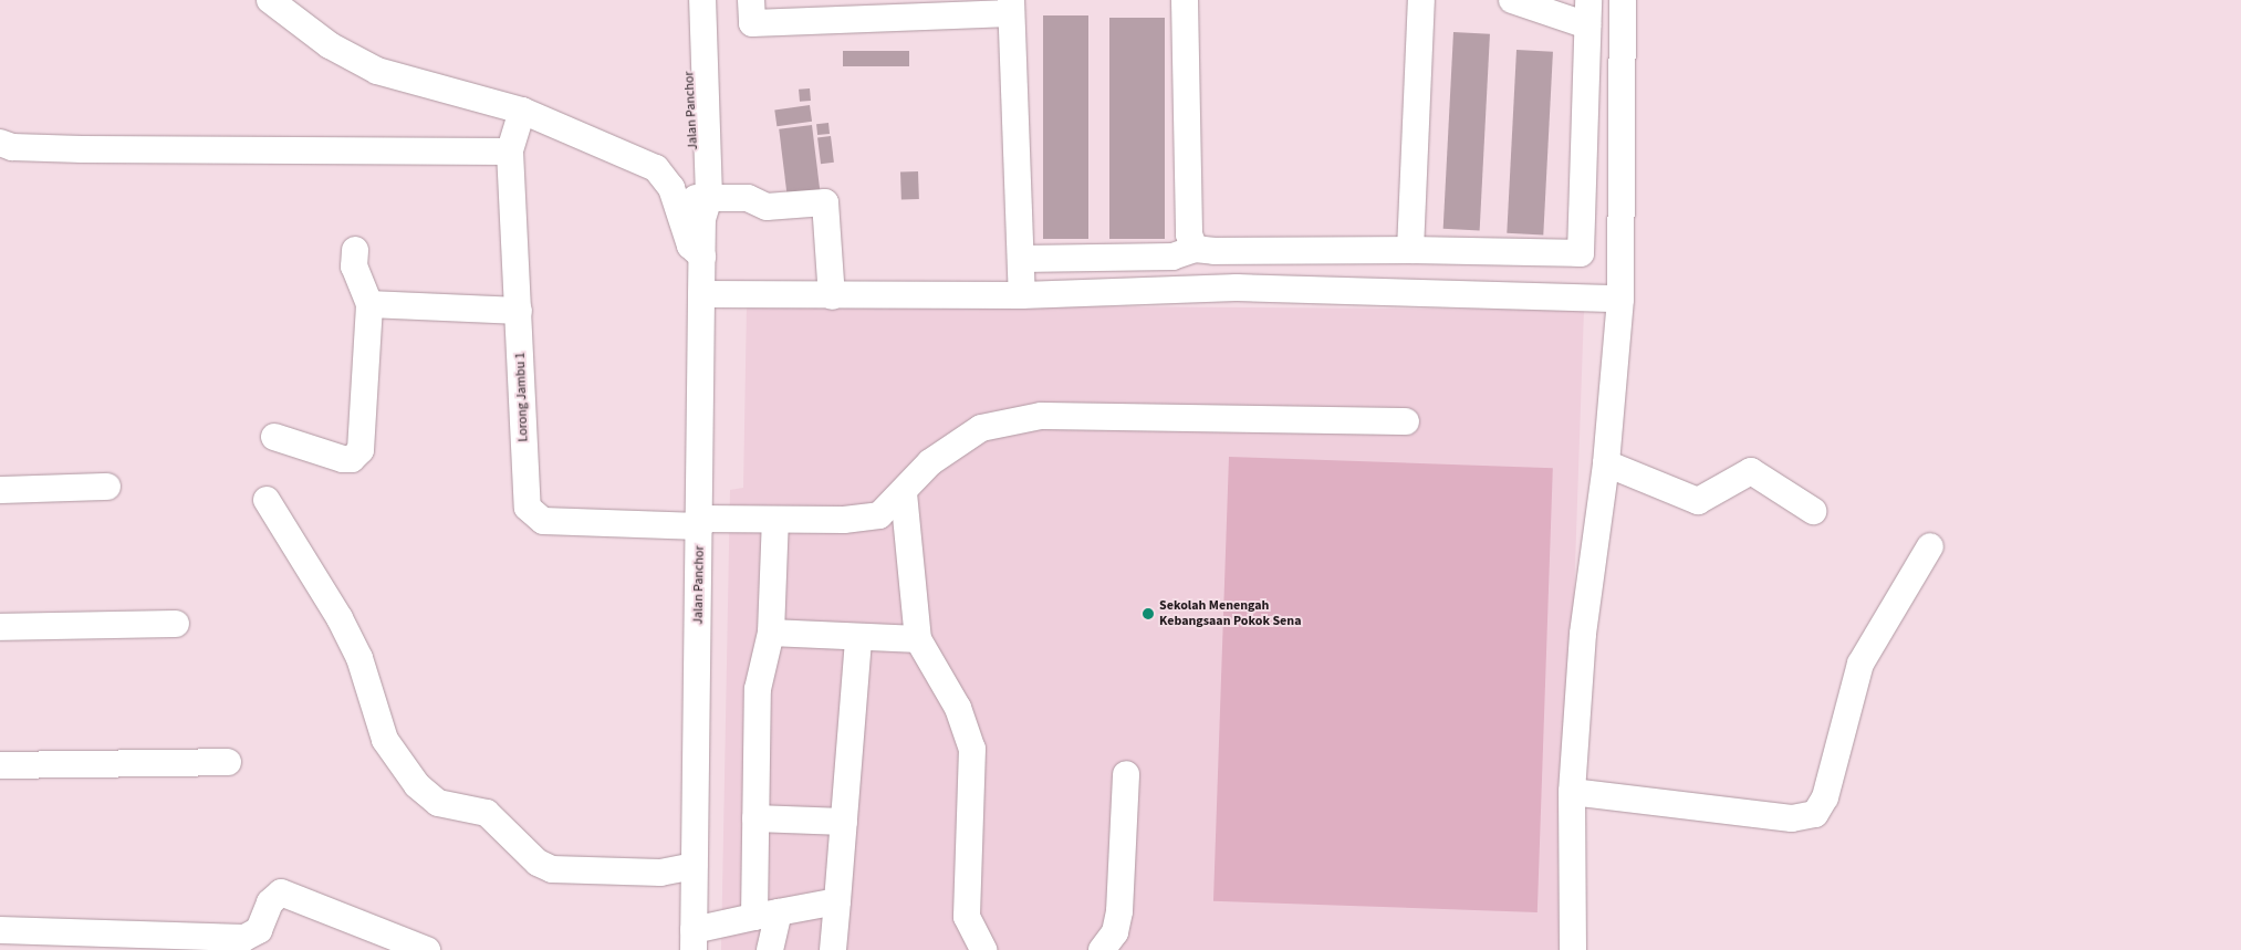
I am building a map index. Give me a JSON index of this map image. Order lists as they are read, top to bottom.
{
  "streets": {
    "street": ["Jalan Panchor", "Lorong Jambu 1"]
  },
  "crossings": [
    ["Jalan Panchor", "Lorong Jambu 1"]
  ],
  "places": ["Sekolah Menengah Kebangsaan Pokok Sena"]
}
